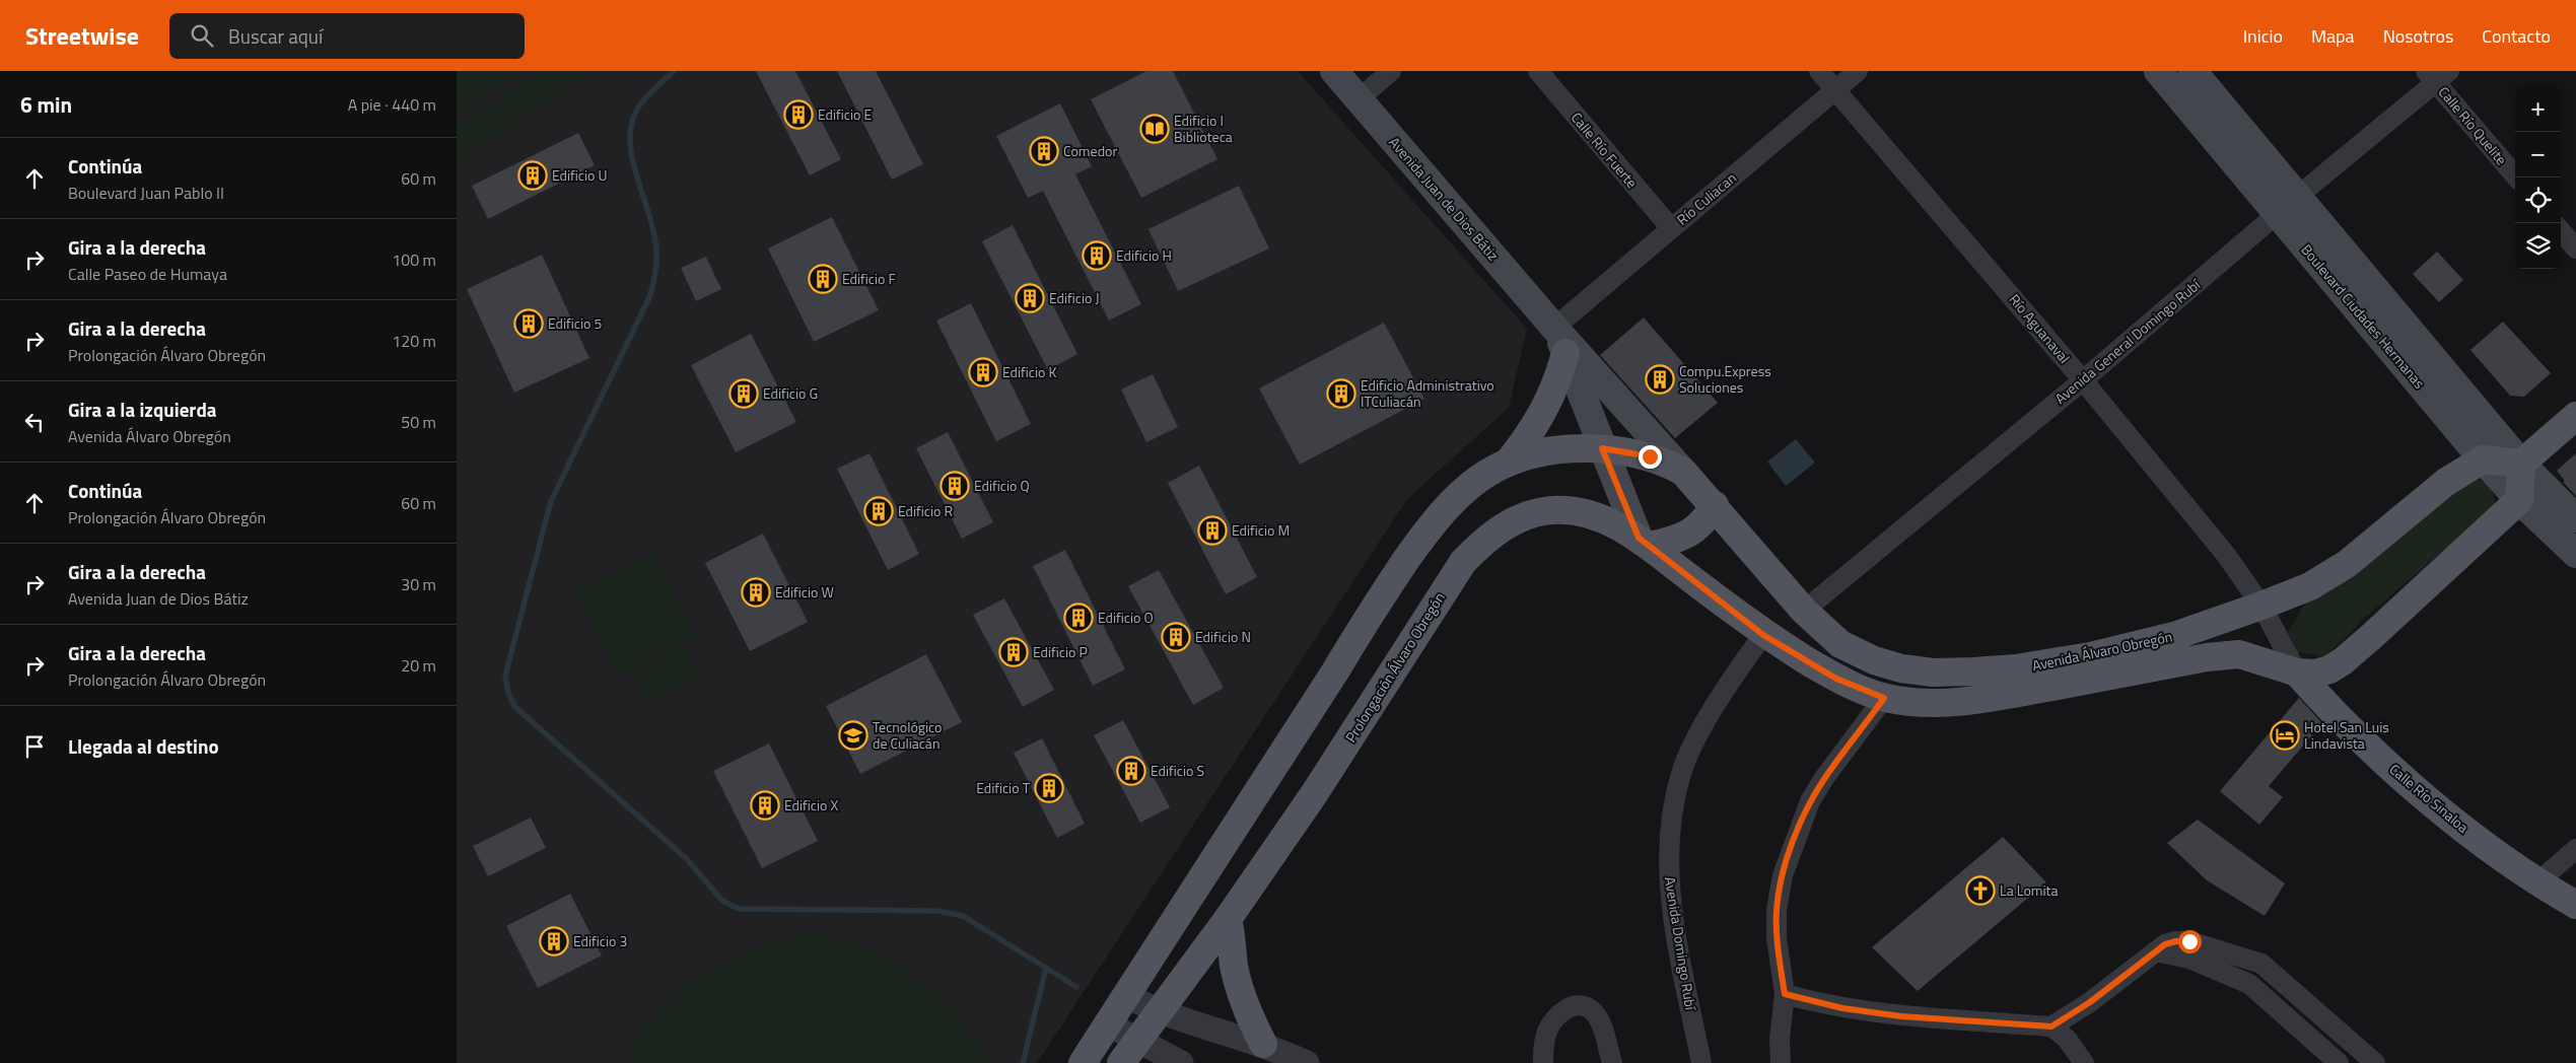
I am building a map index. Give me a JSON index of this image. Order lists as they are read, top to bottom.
{
  "streets": {
    "main road": [
      "Avenida Juan de Dios Bátiz",
      "Boulevard Ciudades Hermanas",
      "Avenida Álvaro Obregón",
      "Prolongación Álvaro Obregón",
      "Calle Río Sinaloa"
    ],
    "street": [
      "Calle Río Quelite",
      "Calle Río Fuerte",
      "Río Culiacan",
      "Río Aguanaval",
      "Avenida General Domingo Rubí",
      "Avenida Domingo Rubí"
    ]
  },
  "crossings": [
    ["Calle Río Quelite", "Avenida General Domingo Rubí"],
    ["Calle Río Fuerte", "Río Culiacan"],
    ["Avenida Juan de Dios Bátiz", "Río Culiacan"],
    ["Avenida Juan de Dios Bátiz", "Avenida Álvaro Obregón"],
    ["Avenida Juan de Dios Bátiz", "Prolongación Álvaro Obregón"],
    ["Río Culiacan", "Río Aguanaval"],
    ["Boulevard Ciudades Hermanas", "Avenida General Domingo Rubí"],
    ["Boulevard Ciudades Hermanas", "Avenida Álvaro Obregón"],
    ["Río Aguanaval", "Avenida General Domingo Rubí"],
    ["Río Aguanaval", "Avenida Álvaro Obregón"],
    ["Río Aguanaval", "Calle Río Sinaloa"],
    ["Avenida General Domingo Rubí", "Avenida Álvaro Obregón"],
    ["Avenida Álvaro Obregón", "Prolongación Álvaro Obregón"],
    ["Avenida Álvaro Obregón", "Calle Río Sinaloa"],
    ["Avenida Álvaro Obregón", "Avenida Domingo Rubí"],
    ["Prolongación Álvaro Obregón", "Avenida Domingo Rubí"]
  ],
  "places": {
    "building": [
      "Edificio E",
      "Comedor",
      "Edificio U",
      "Edificio H",
      "Edificio F",
      "Edificio J",
      "Edificio 5",
      "Edificio K",
      "Compu.Express Soluciones",
      "Edificio G",
      "Edificio Administrativo ITCuliacán",
      "Edificio Q",
      "Edificio R",
      "Edificio M",
      "Edificio W",
      "Edificio O",
      "Edificio N",
      "Edificio P",
      "Edificio S",
      "Edificio T",
      "Edificio X",
      "Edificio 3"
    ],
    "library": ["Edificio I Biblioteca"],
    "school or university": ["Tecnológico de Culiacán"],
    "hotel": ["Hotel San Luis Lindavista"],
    "church": ["La Lomita"]
  },
  "page": {
    "header": "Streetwise",
    "search": "Buscar aquí",
    "nav": [
      "Inicio",
      "Mapa",
      "Nosotros",
      "Contacto"
    ],
    "heading": ["6 min", "A pie · 440 m"],
    "map_buttons": ["+", "−"],
    "list": [
      ["Continúa", "Boulevard Juan Pablo II", "60 m"],
      ["Gira a la derecha", "Calle Paseo de Humaya", "100 m"],
      ["Gira a la derecha", "Prolongación Álvaro Obregón", "120 m"],
      ["Gira a la izquierda", "Avenida Álvaro Obregón", "50 m"],
      ["Continúa", "Prolongación Álvaro Obregón", "60 m"],
      ["Gira a la derecha", "Avenida Juan de Dios Bátiz", "30 m"],
      ["Gira a la derecha", "Prolongación Álvaro Obregón", "20 m"],
      "Llegada al destino"
    ]
  }
}
